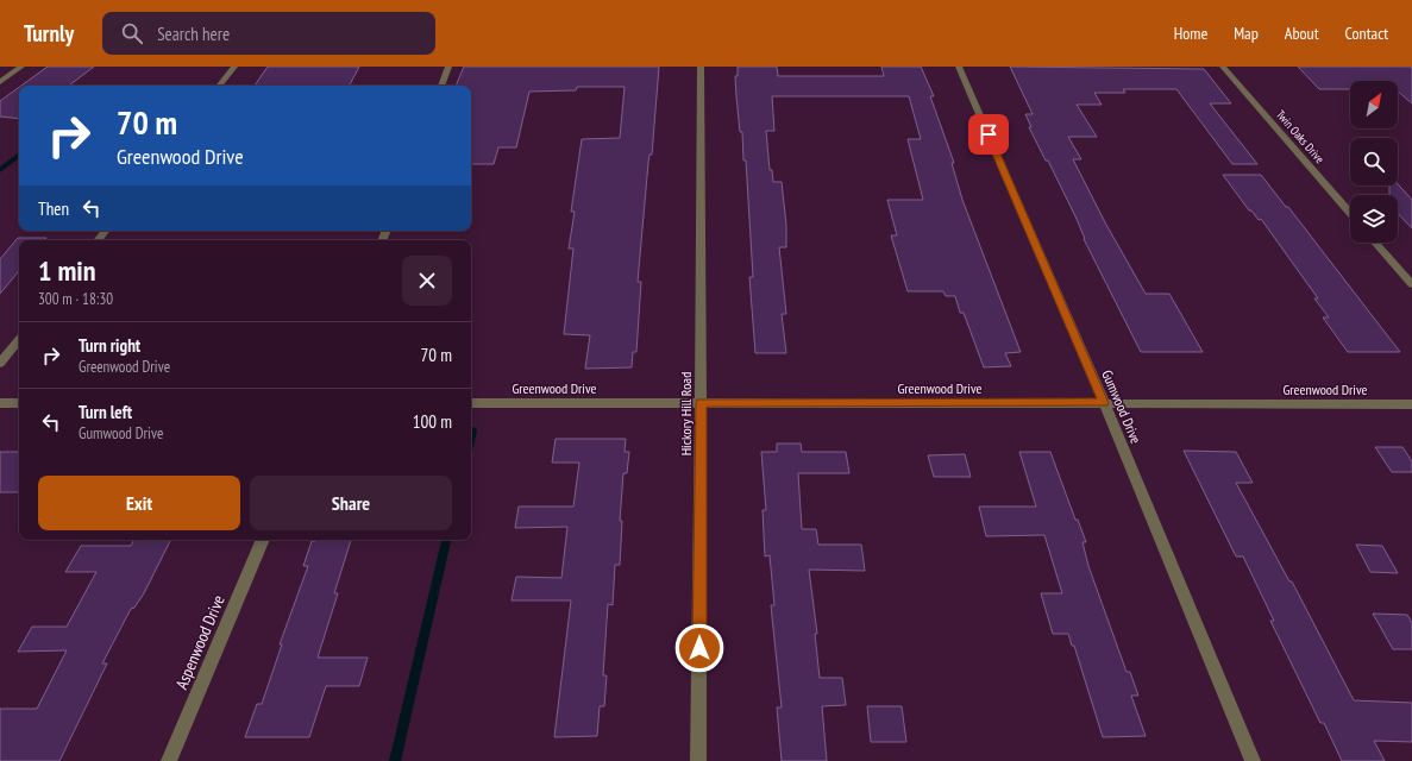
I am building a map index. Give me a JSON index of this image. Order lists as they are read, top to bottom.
{
  "streets": {
    "street": [
      "Twin Oaks Drive",
      "Greenwood Drive",
      "Gumwood Drive",
      "Hickory Hill Road",
      "Aspenwood Drive"
    ]
  },
  "crossings": [
    ["Greenwood Drive", "Gumwood Drive"],
    ["Greenwood Drive", "Hickory Hill Road"]
  ],
  "north": "top right",
  "page": {
    "header": "Turnly",
    "search": "Search here",
    "nav": [
      "Home",
      "Map",
      "About",
      "Contact"
    ],
    "turn": ["70 m", "Greenwood Drive"],
    "then": "Then",
    "heading": ["1 min", "300 m · 18:30"],
    "list": [
      {
        "name": "Turn right",
        "note": "Greenwood Drive",
        "value": "70 m"
      },
      {
        "name": "Turn left",
        "note": "Gumwood Drive",
        "value": "100 m"
      }
    ],
    "buttons": ["Exit", "Share"]
  }
}
